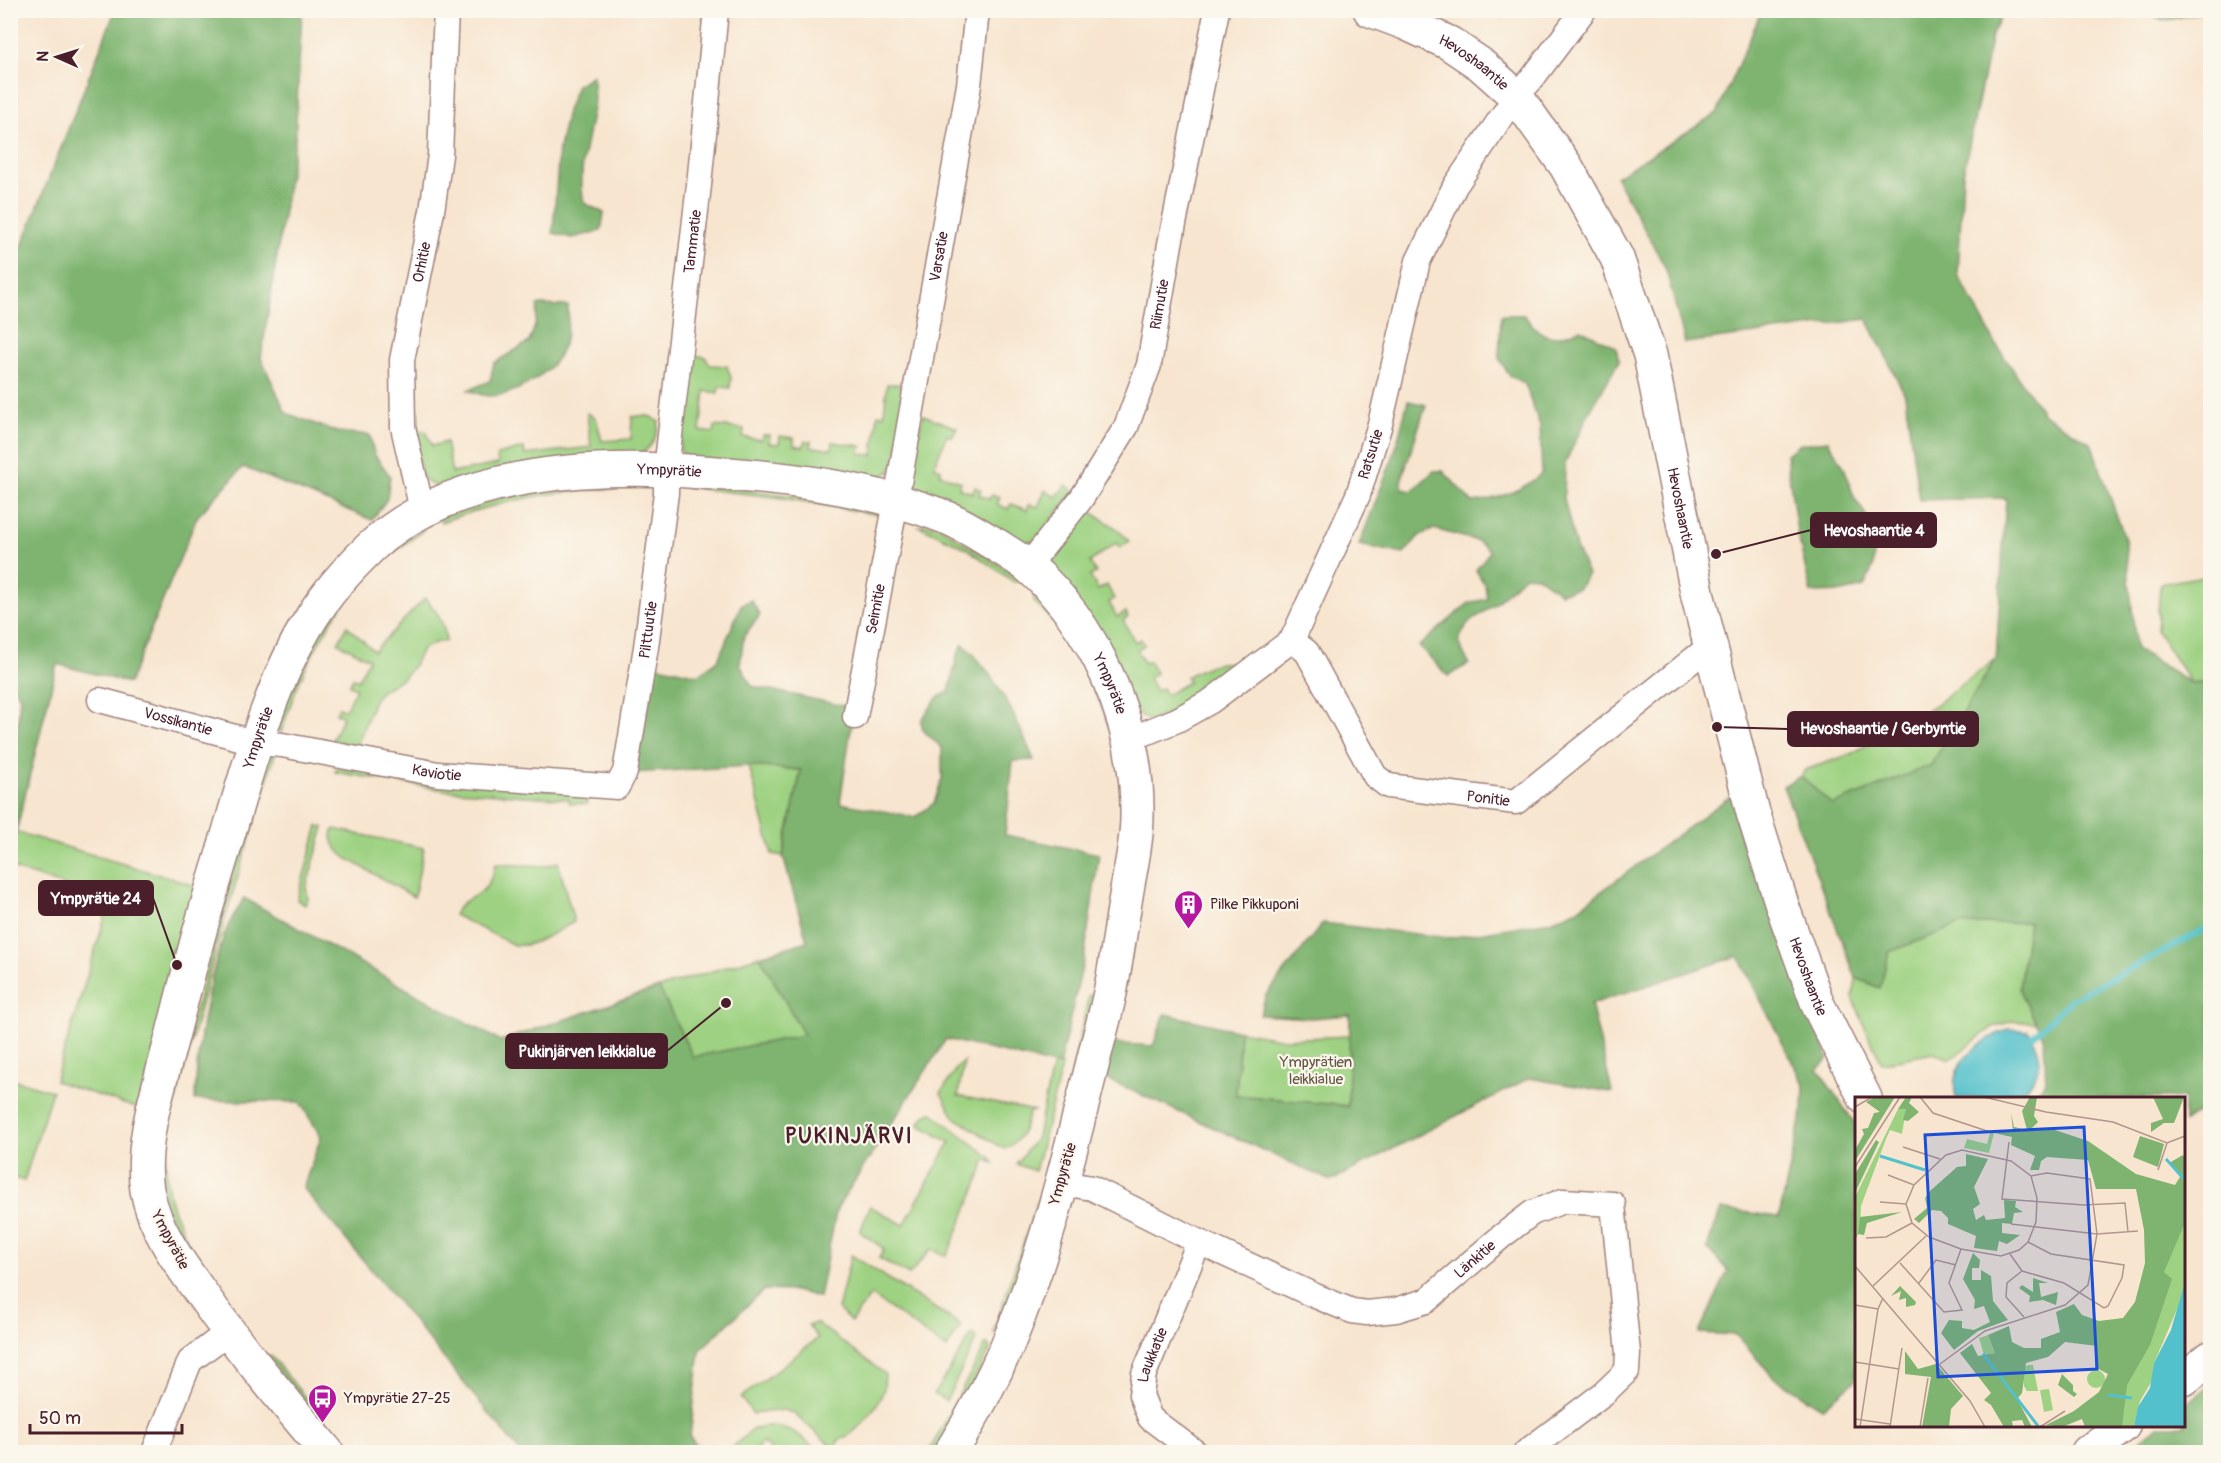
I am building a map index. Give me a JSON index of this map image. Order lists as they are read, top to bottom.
{
  "streets": {
    "street": [
      "Hevoshaantie",
      "Tammatie",
      "Varsatie",
      "Orhitie",
      "Riimutie",
      "Ratsutie",
      "Ympyrätie",
      "Seimitie",
      "Pilttuutie",
      "Vossikantie",
      "Kaviotie",
      "Ponitie",
      "Länkitie",
      "Laukkatie"
    ]
  },
  "crossings": [
    ["Hevoshaantie", "Ratsutie"],
    ["Hevoshaantie", "Ponitie"],
    ["Tammatie", "Ympyrätie"],
    ["Tammatie", "Pilttuutie"],
    ["Varsatie", "Ympyrätie"],
    ["Varsatie", "Seimitie"],
    ["Orhitie", "Ympyrätie"],
    ["Riimutie", "Ympyrätie"],
    ["Ratsutie", "Ympyrätie"],
    ["Ratsutie", "Ponitie"],
    ["Ympyrätie", "Seimitie"],
    ["Ympyrätie", "Pilttuutie"],
    ["Ympyrätie", "Vossikantie"],
    ["Ympyrätie", "Kaviotie"],
    ["Ympyrätie", "Länkitie"],
    ["Pilttuutie", "Kaviotie"],
    ["Vossikantie", "Kaviotie"],
    ["Länkitie", "Laukkatie"]
  ],
  "districts": ["PUKINJÄRVI"],
  "parks": ["Ympyrätien leikkialue"],
  "places": {
    "other": [
      "Hevoshaantie 4",
      "Hevoshaantie / Gerbyntie",
      "Ympyrätie 24",
      "Pukinjärven leikkialue"
    ],
    "building": ["Pilke Pikkuponi"],
    "bus stop": ["Ympyrätie 27-25"]
  },
  "scale_bar": "50 m",
  "north": "left"
}
